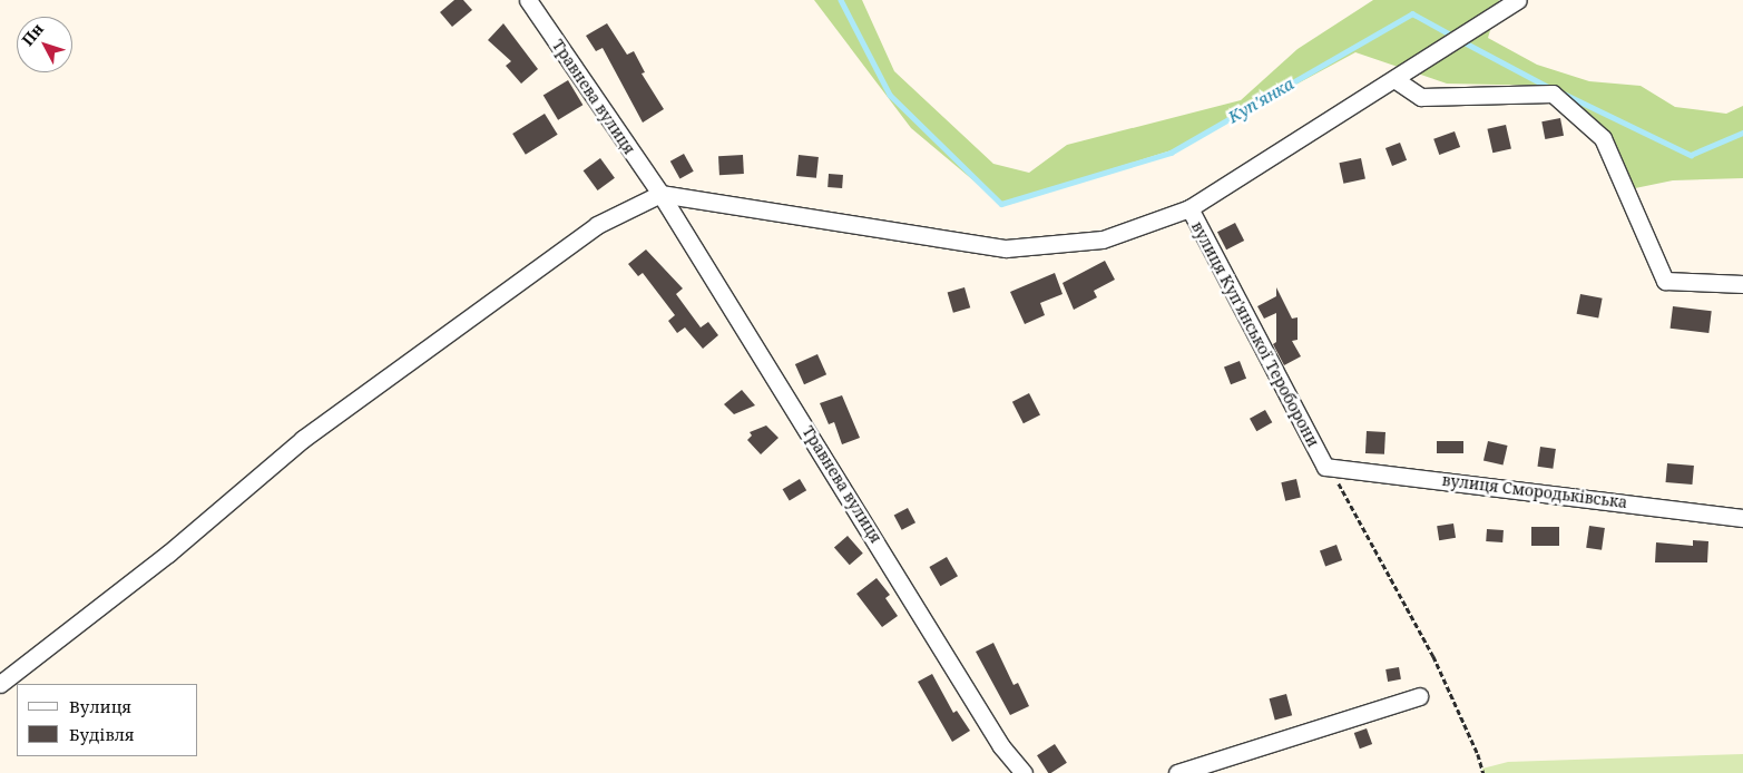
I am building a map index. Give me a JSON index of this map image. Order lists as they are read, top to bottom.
{
  "streets": {
    "street": ["Травнева вулиця", "вулиця Куп'янської Тероборони", "вулиця Смородьківська"]
  },
  "crossings": [
    ["вулиця Куп'янської Тероборони", "вулиця Смородьківська"]
  ],
  "water": ["Куп'янка"],
  "legend": ["Вулиця", "Будівля"],
  "north": "top left"
}
